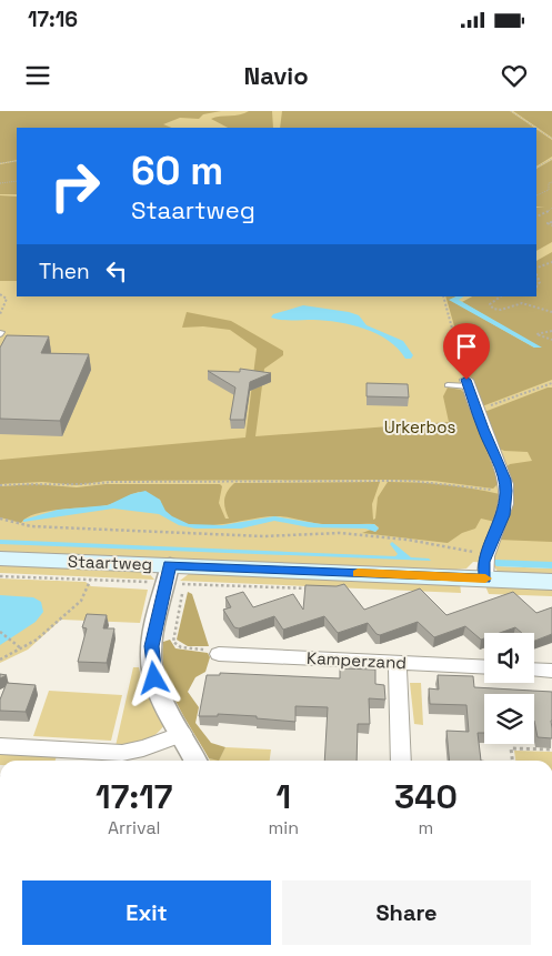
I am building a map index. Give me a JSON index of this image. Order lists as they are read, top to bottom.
{
  "streets": {
    "main road": ["Staartweg"],
    "street": ["Kamperzand"]
  },
  "parks": ["Urkerbos"],
  "page": {
    "status": "17:16",
    "header": "Navio",
    "turn": ["60 m", "Staartweg"],
    "then": "Then",
    "eta": [
      "17:17",
      "Arrival",
      "1",
      "min",
      "340",
      "m"
    ],
    "buttons": ["Exit", "Share"]
  }
}
